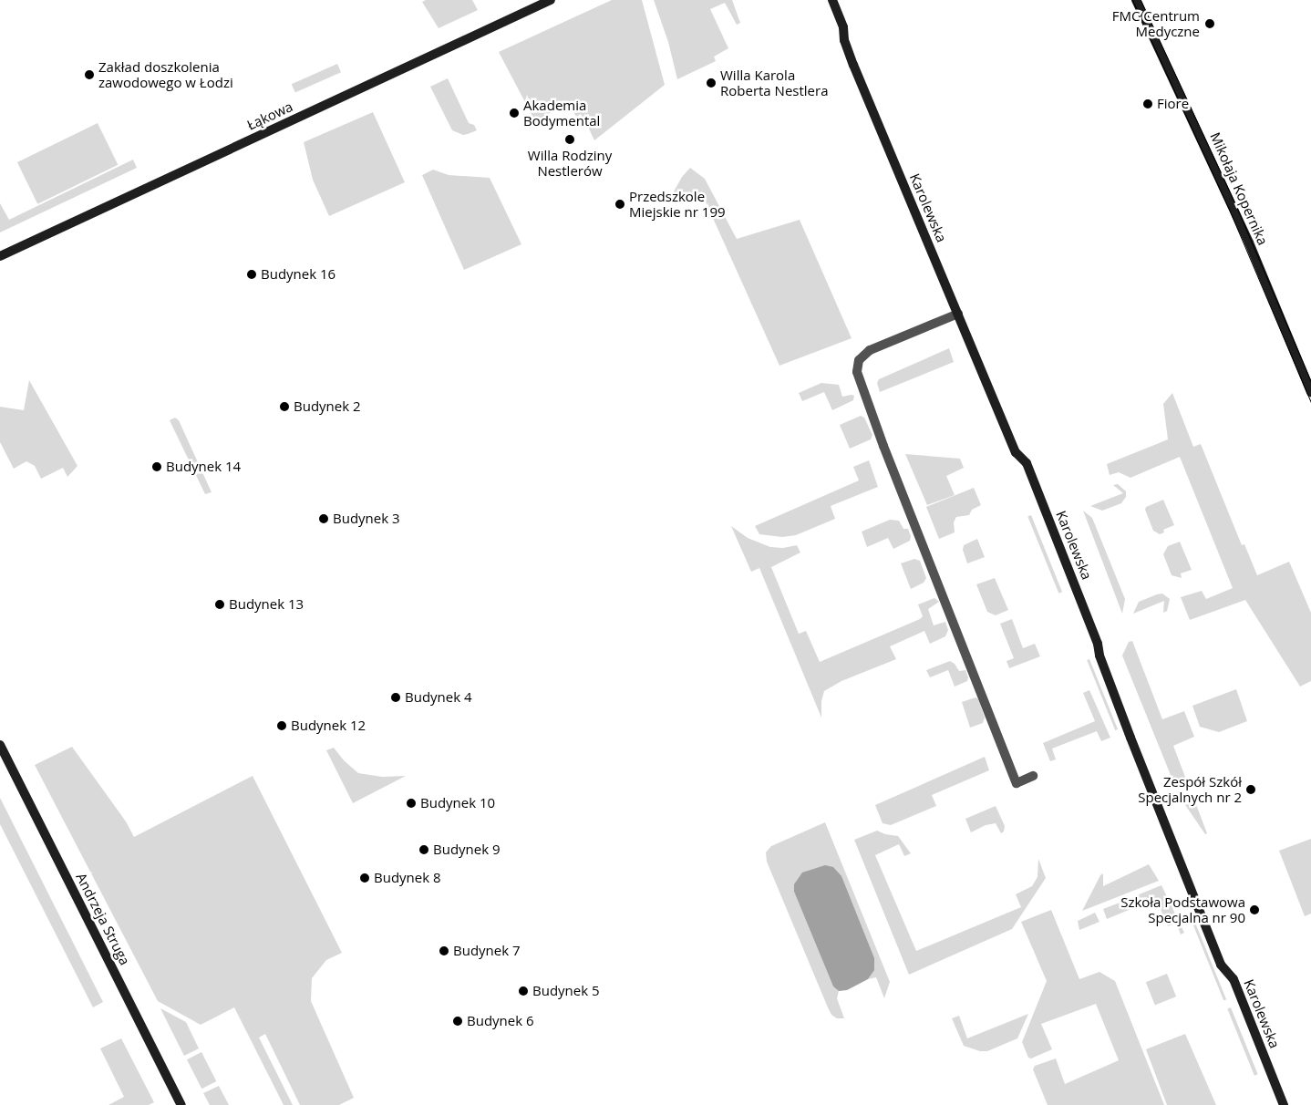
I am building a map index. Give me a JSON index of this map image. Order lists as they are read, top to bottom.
{
  "streets": {
    "street": [
      "Łąkowa",
      "Mikołaja Kopernika",
      "Karolewska",
      "Andrzeja Struga"
    ]
  },
  "places": [
    "FMC Centrum Medyczne",
    "Zakład doszkolenia zawodowego w Łodzi",
    "Willa Karola Roberta Nestlera",
    "Fiore",
    "Akademia Bodymental",
    "Willa Rodziny Nestlerów",
    "Przedszkole Miejskie nr 199",
    "Budynek 16",
    "Budynek 2",
    "Budynek 14",
    "Budynek 3",
    "Budynek 13",
    "Budynek 4",
    "Budynek 12",
    "Zespół Szkół Specjalnych nr 2",
    "Budynek 10",
    "Budynek 9",
    "Budynek 8",
    "Szkoła Podstawowa Specjalna nr 90",
    "Budynek 7",
    "Budynek 5",
    "Budynek 6"
  ]
}
